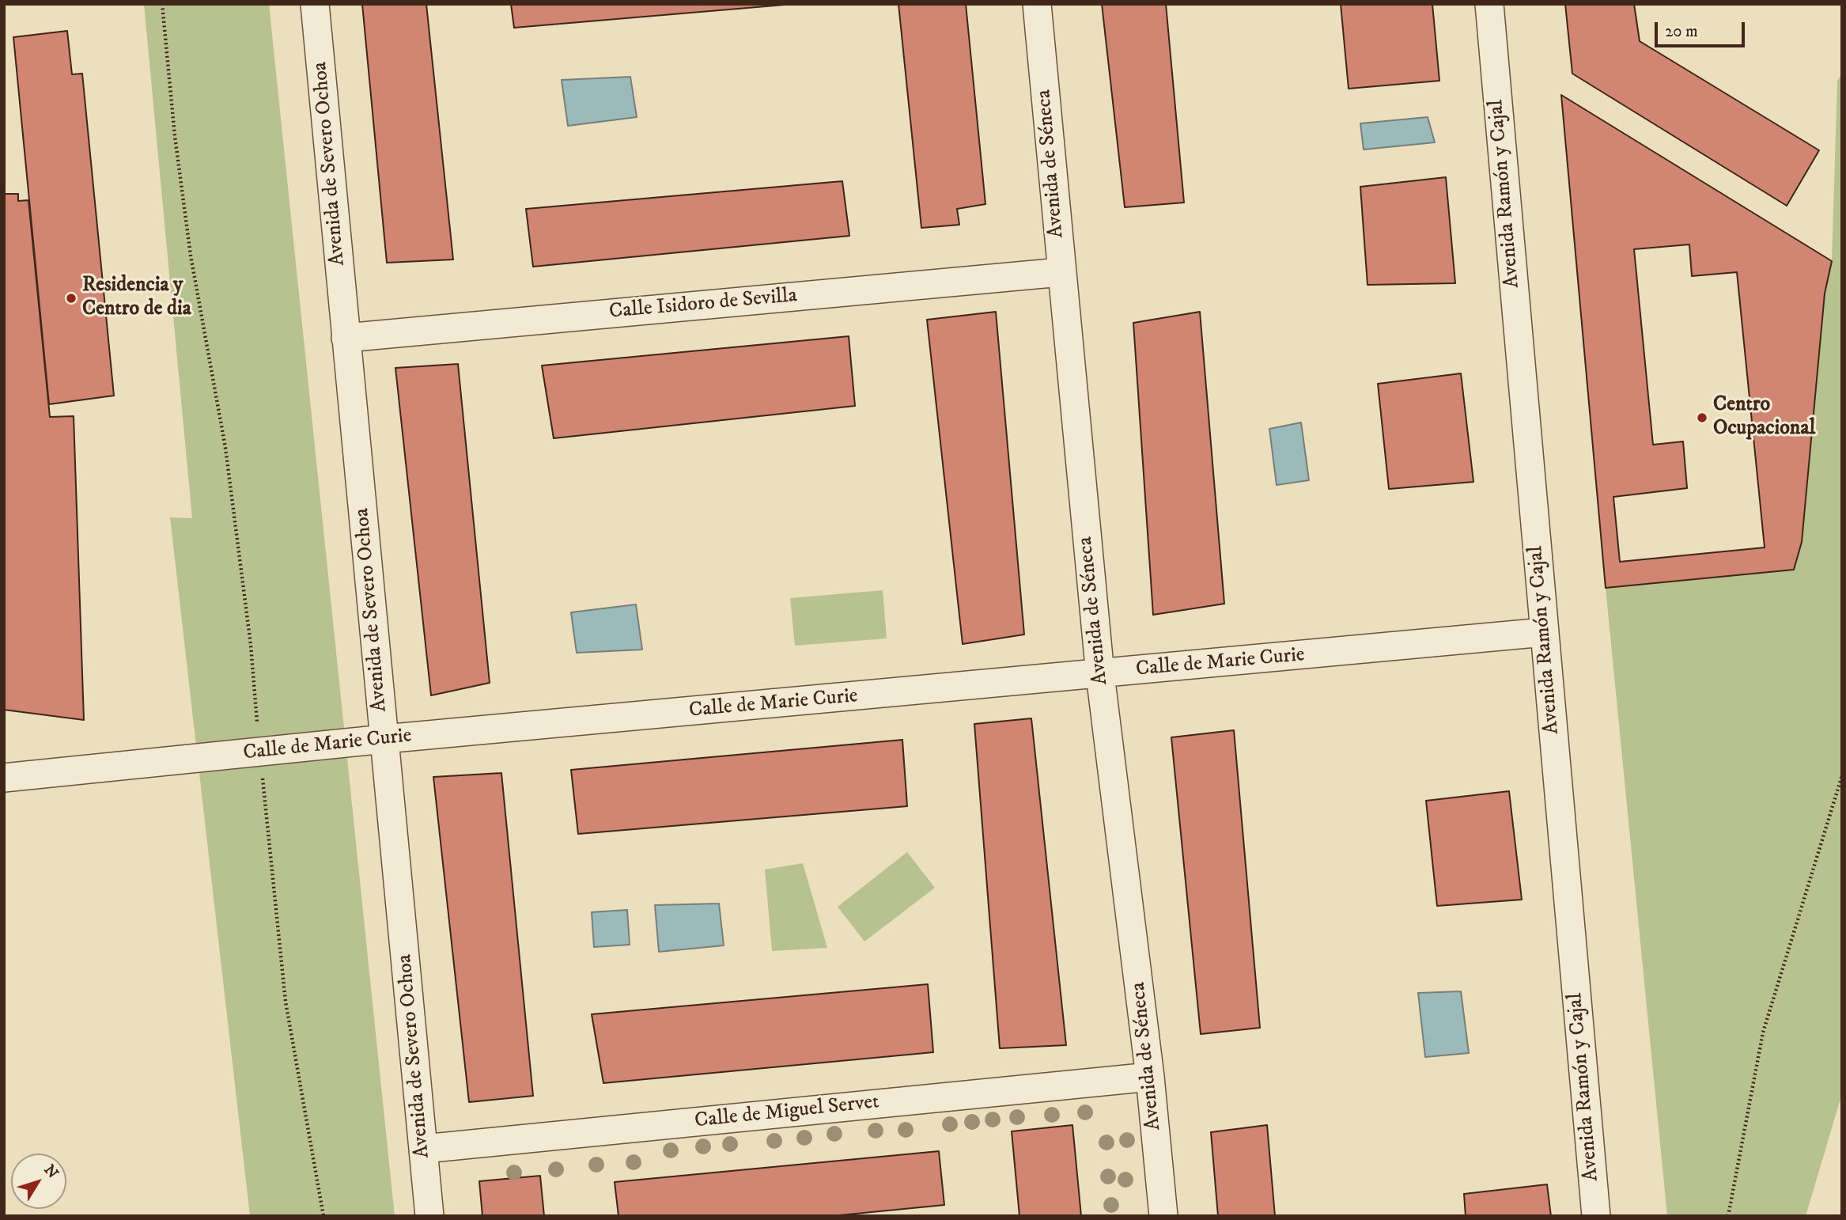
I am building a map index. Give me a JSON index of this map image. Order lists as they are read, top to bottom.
{
  "streets": {
    "street": [
      "Avenida de Severo Ochoa",
      "Avenida de Séneca",
      "Avenida Ramón y Cajal",
      "Calle Isidoro de Sevilla",
      "Calle de Marie Curie",
      "Calle de Miguel Servet"
    ]
  },
  "crossings": [
    ["Avenida de Severo Ochoa", "Calle Isidoro de Sevilla"],
    ["Avenida de Severo Ochoa", "Calle de Marie Curie"],
    ["Avenida de Severo Ochoa", "Calle de Miguel Servet"],
    ["Avenida de Séneca", "Calle Isidoro de Sevilla"],
    ["Avenida de Séneca", "Calle de Marie Curie"],
    ["Avenida de Séneca", "Calle de Miguel Servet"],
    ["Avenida Ramón y Cajal", "Calle de Marie Curie"]
  ],
  "places": ["Residencia y Centro de dia", "Centro Ocupacional"],
  "scale_bar": "20 m",
  "north": "top right"
}
